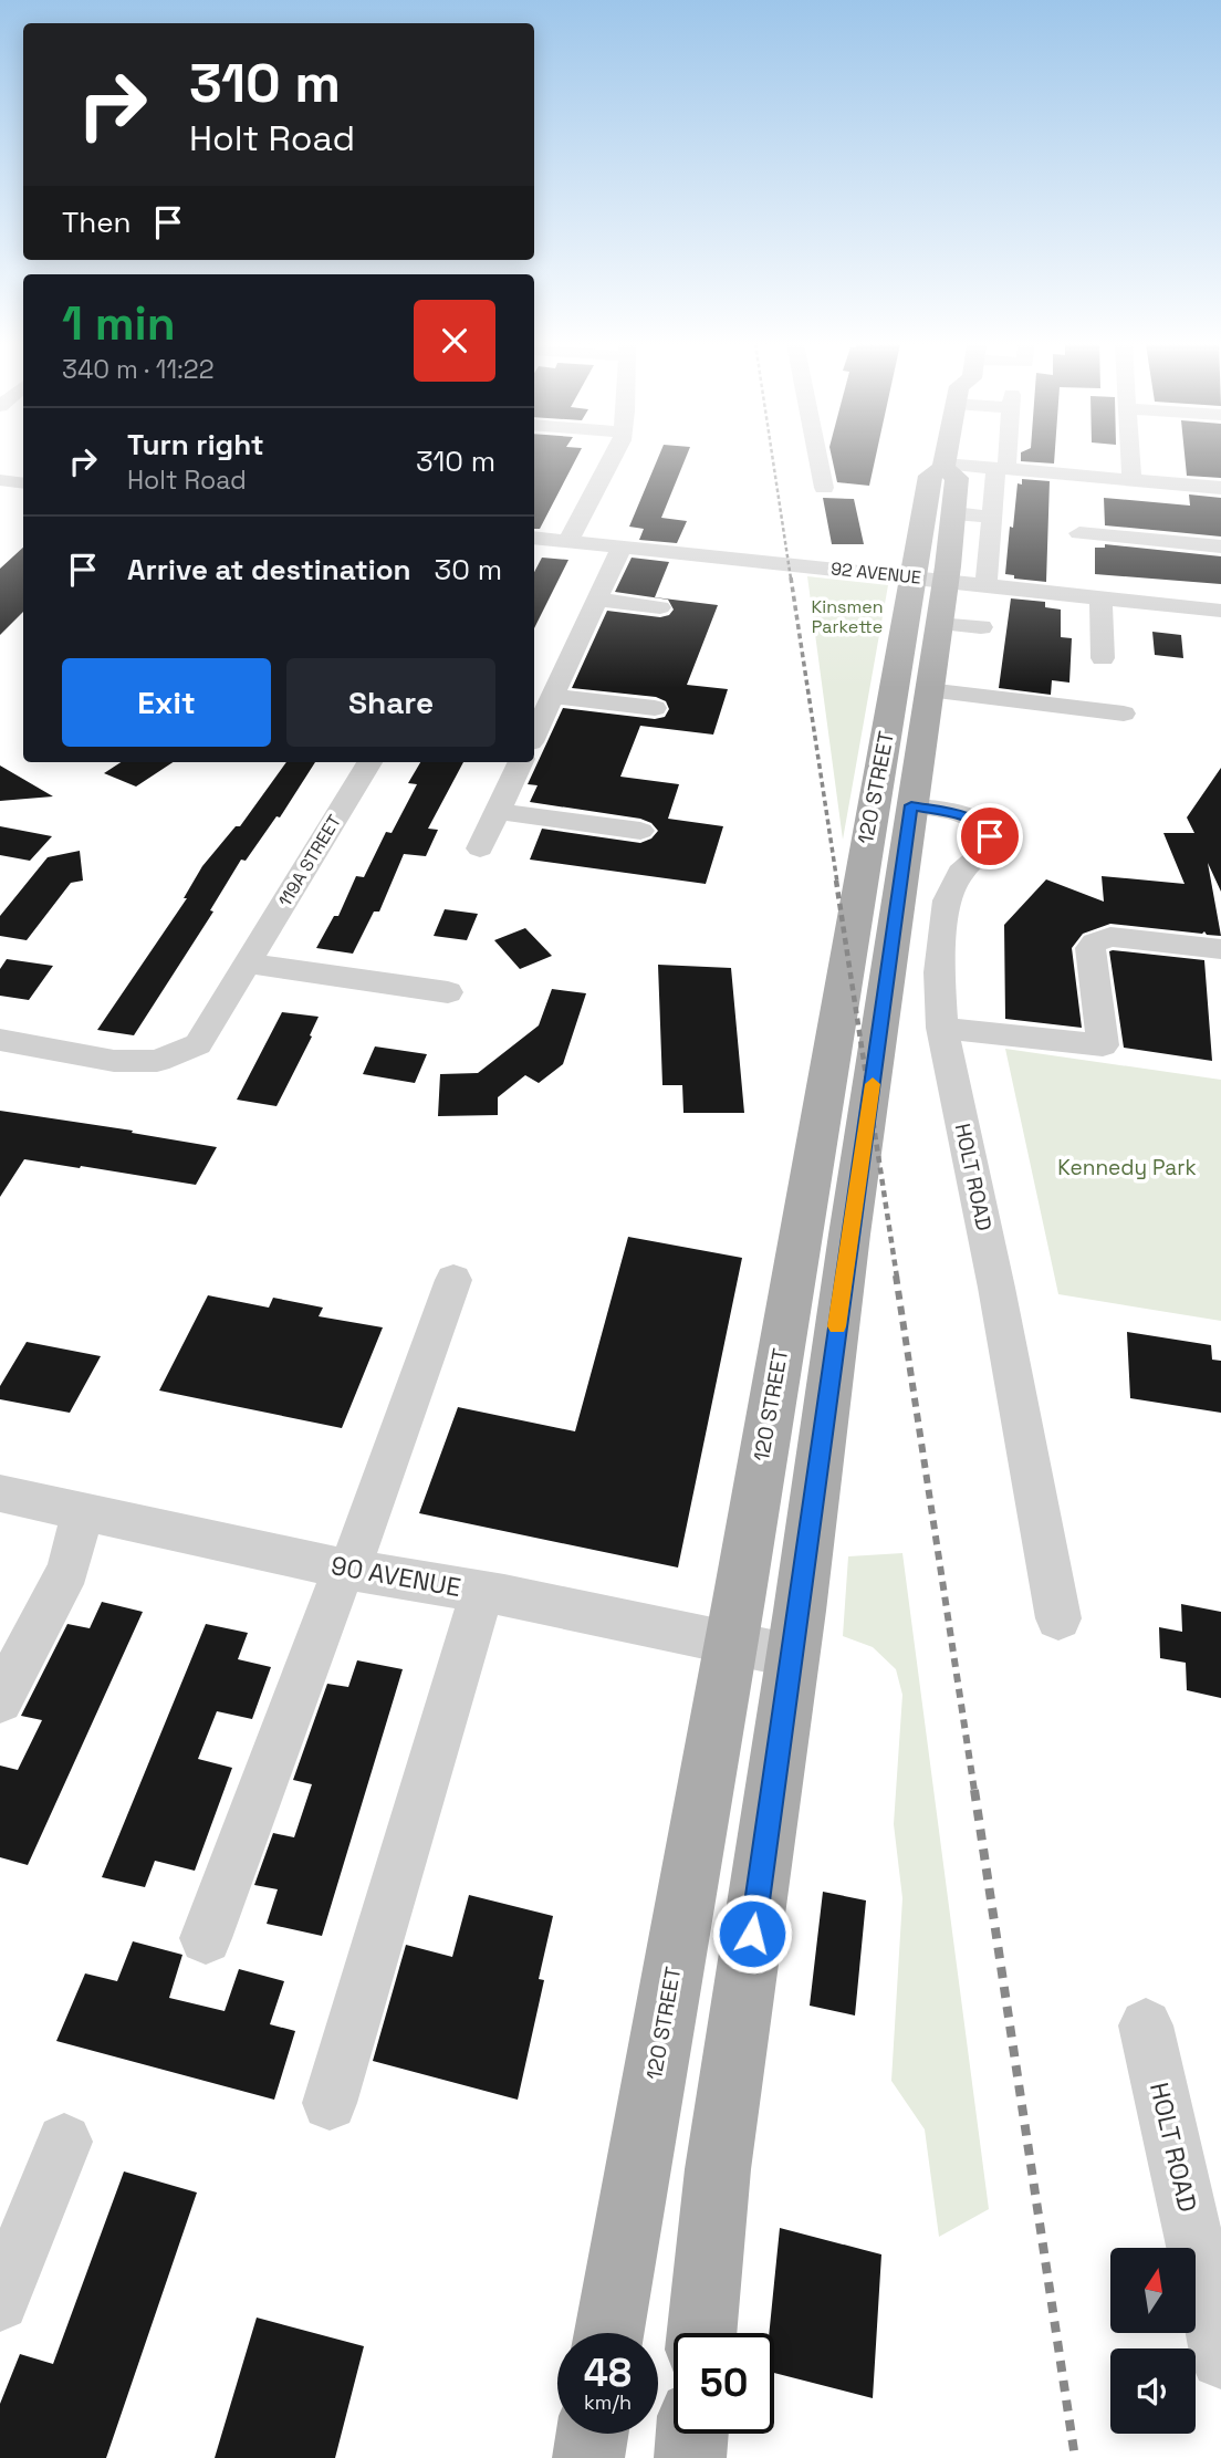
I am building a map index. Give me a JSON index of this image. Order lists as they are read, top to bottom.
{
  "streets": {
    "main road": ["120 STREET"],
    "street": [
      "92 AVENUE",
      "119A STREET",
      "HOLT ROAD",
      "90 AVENUE"
    ]
  },
  "crossings": [
    ["92 AVENUE", "120 STREET"],
    ["120 STREET", "HOLT ROAD"],
    ["120 STREET", "90 AVENUE"]
  ],
  "parks": ["Kinsmen Parkette", "Kennedy Park"],
  "north": "top",
  "page": {
    "turn": ["310 m", "Holt Road"],
    "then": "Then",
    "heading": ["1 min", "340 m · 11:22"],
    "list": [
      {
        "name": "Turn right",
        "note": "Holt Road",
        "value": "310 m"
      },
      {
        "name": "Arrive at destination",
        "value": "30 m"
      }
    ],
    "buttons": ["Exit", "Share"],
    "speed": "48 km/h",
    "limit": "50"
  }
}
